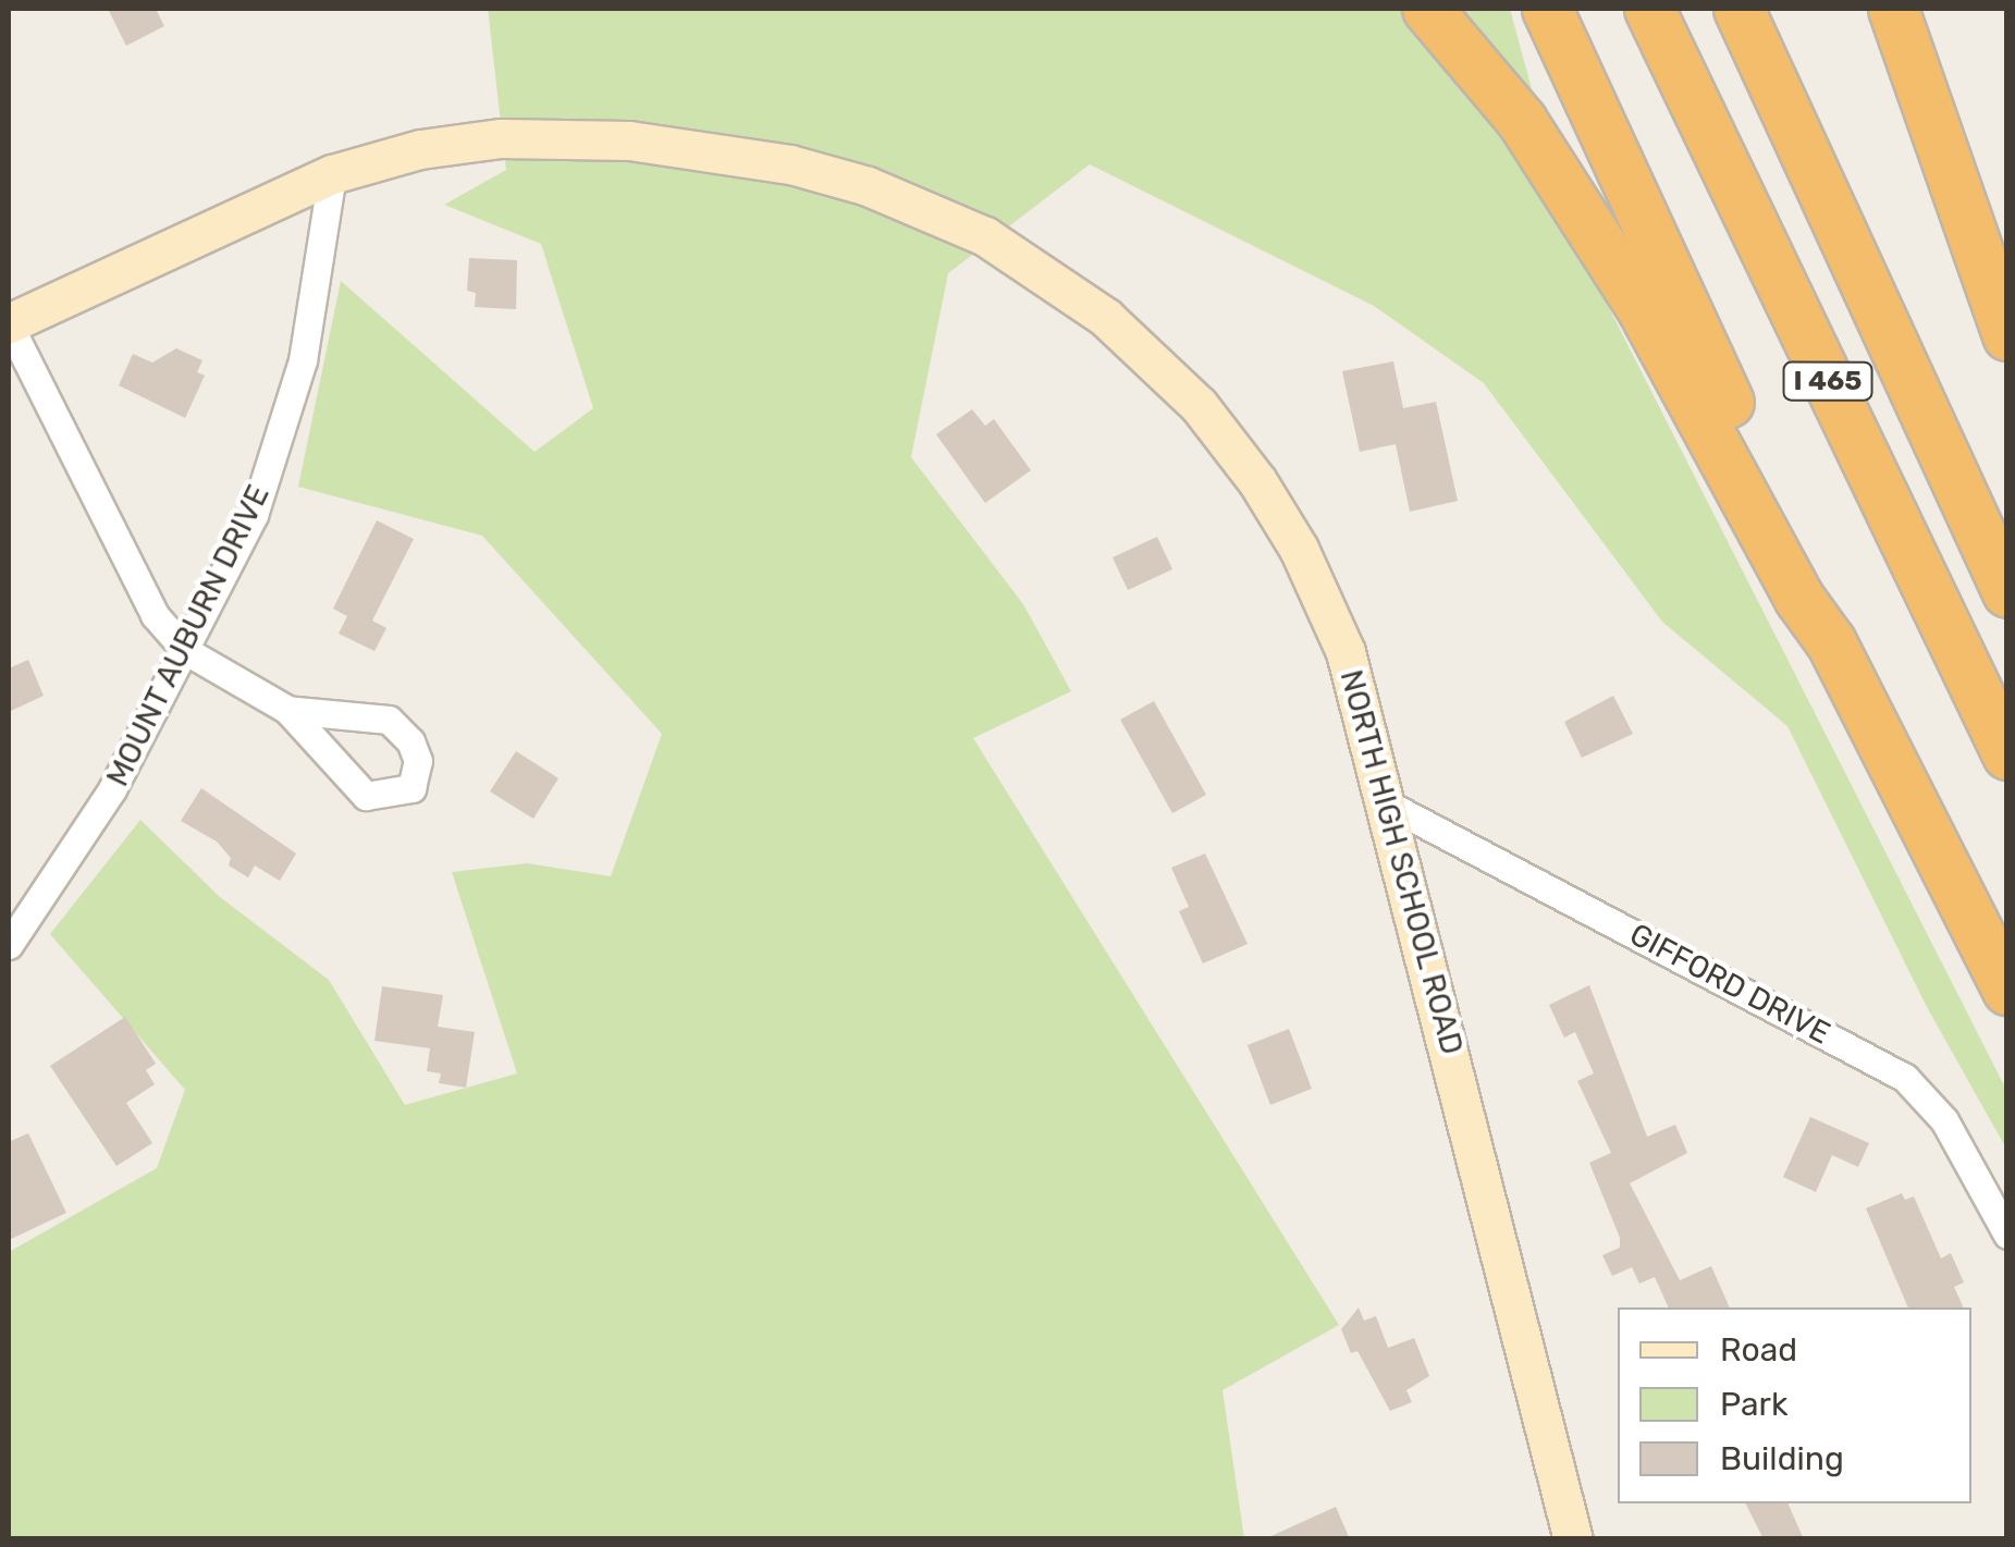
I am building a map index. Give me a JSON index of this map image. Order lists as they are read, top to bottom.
{
  "streets": {
    "highway": ["I 465"],
    "street": ["MOUNT AUBURN DRIVE", "NORTH HIGH SCHOOL ROAD", "GIFFORD DRIVE"]
  },
  "crossings": [
    ["MOUNT AUBURN DRIVE", "NORTH HIGH SCHOOL ROAD"],
    ["NORTH HIGH SCHOOL ROAD", "GIFFORD DRIVE"]
  ],
  "legend": ["Road", "Park", "Building"]
}
